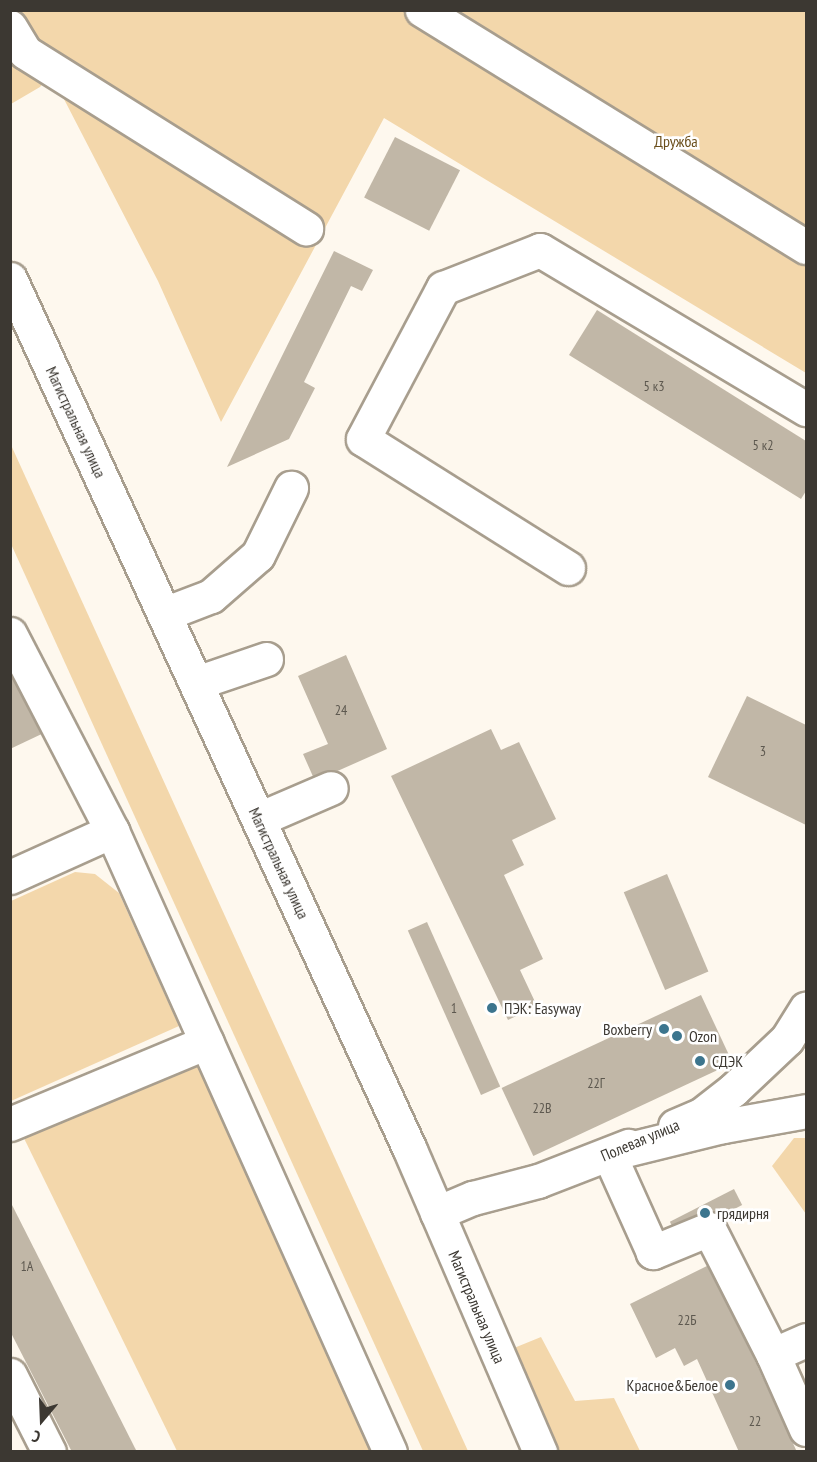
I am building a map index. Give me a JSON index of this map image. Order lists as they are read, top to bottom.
{
  "streets": {
    "main road": ["Магистральная улица", "Полевая улица"]
  },
  "crossings": [
    ["Магистральная улица", "Полевая улица"]
  ],
  "parks": ["Дружба"],
  "places": [
    "ПЭК: Easyway",
    "Boxberry",
    "Ozon",
    "СДЭК",
    "грядирня",
    "Красное&Белое"
  ],
  "house_numbers": [
    "5 к3",
    "5 к2",
    "24",
    "3",
    "1",
    "22Г",
    "22В",
    "1А",
    "22Б",
    "22"
  ],
  "north": "bottom"
}
